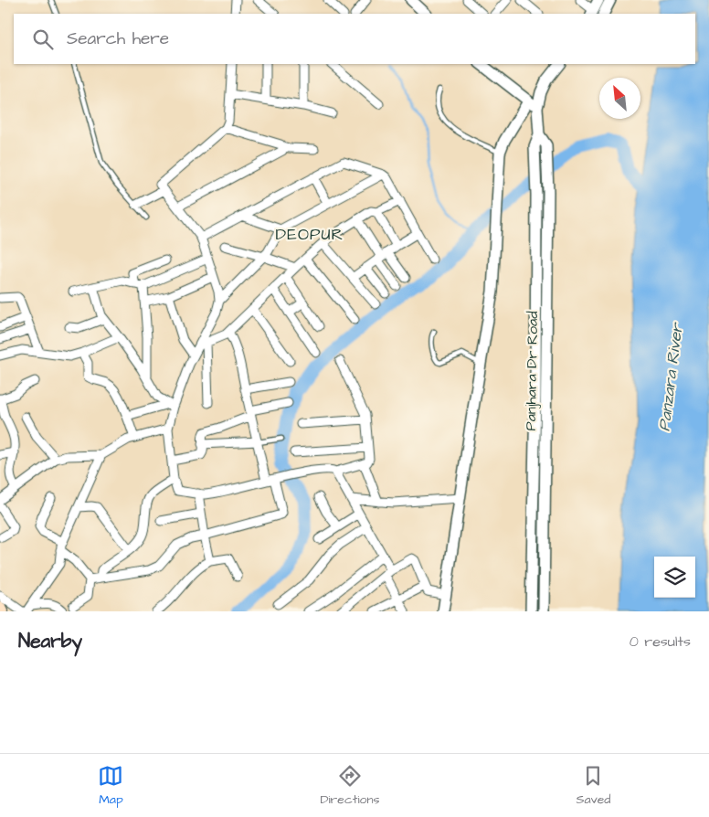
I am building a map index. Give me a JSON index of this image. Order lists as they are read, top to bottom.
{
  "streets": {
    "street": ["Panjhara Dr Road"]
  },
  "districts": ["DEOPUR"],
  "water": ["Panzara River"],
  "north": "top left",
  "page": {
    "search": "Search here",
    "heading": ["Nearby", "0 results"],
    "nav": ["Map", "Directions", "Saved"]
  }
}
